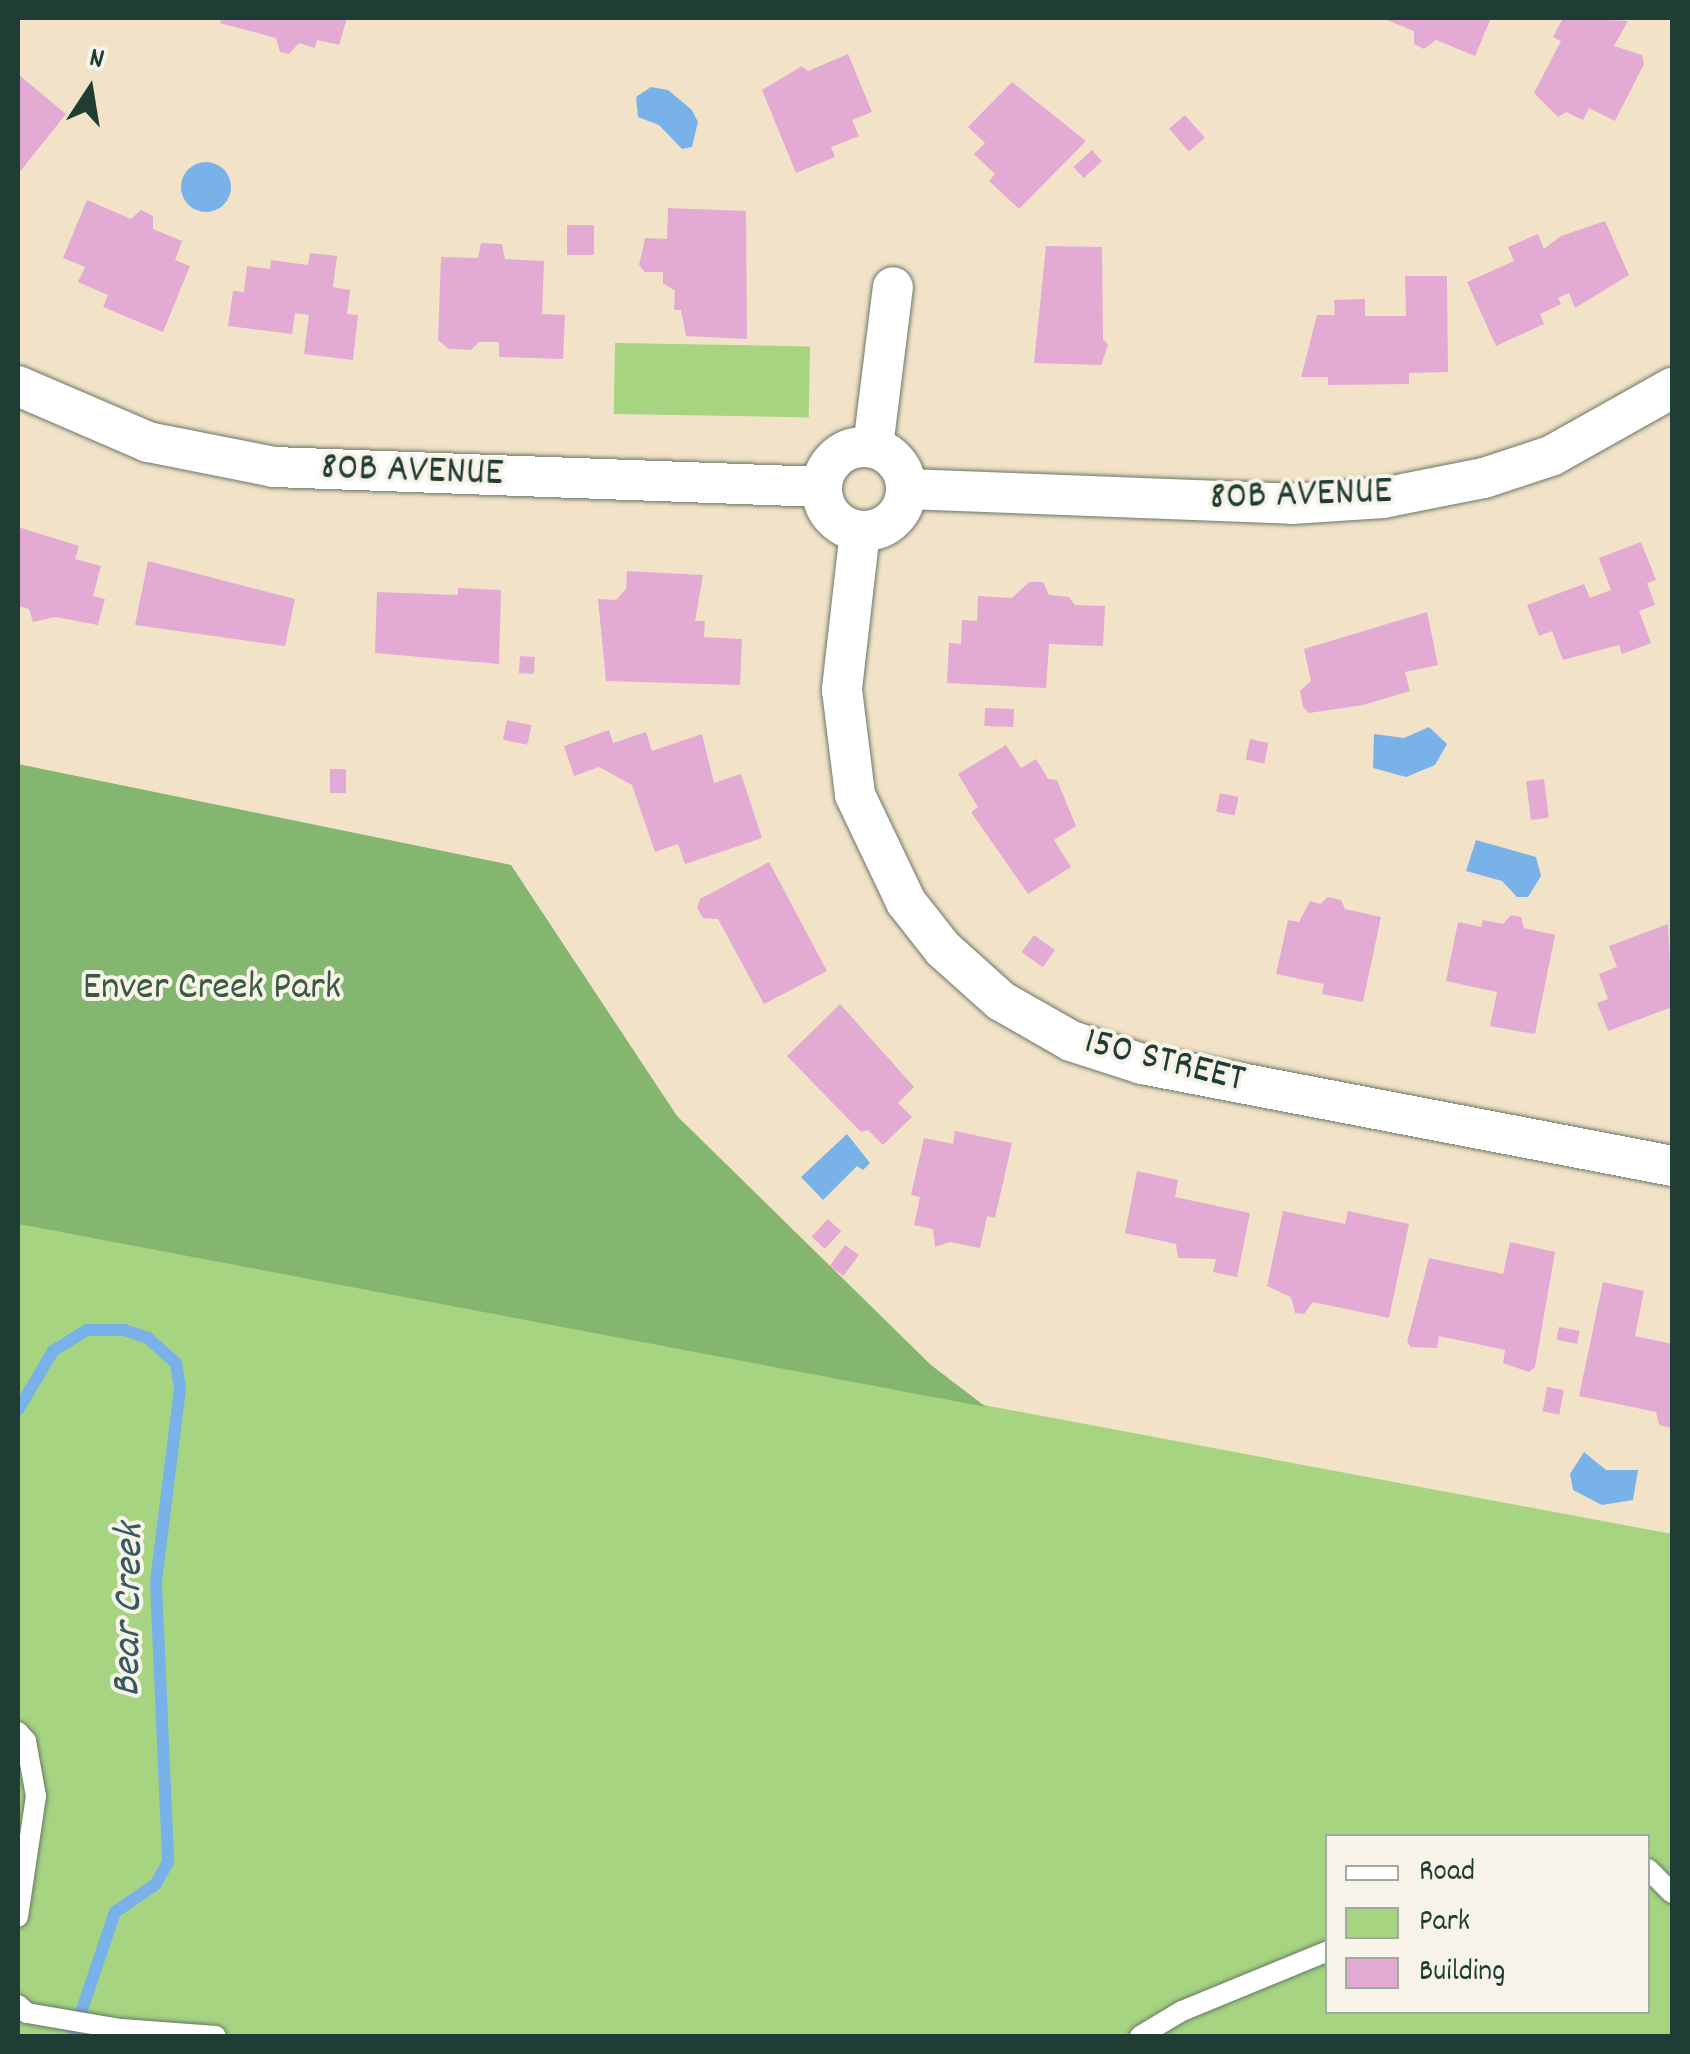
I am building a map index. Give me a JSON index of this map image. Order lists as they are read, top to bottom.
{
  "streets": {
    "street": ["80B AVENUE", "150 STREET"]
  },
  "crossings": [
    ["80B AVENUE", "150 STREET"]
  ],
  "water": ["Bear Creek"],
  "parks": ["Enver Creek Park"],
  "legend": ["Road", "Park", "Building"],
  "north": "top"
}
